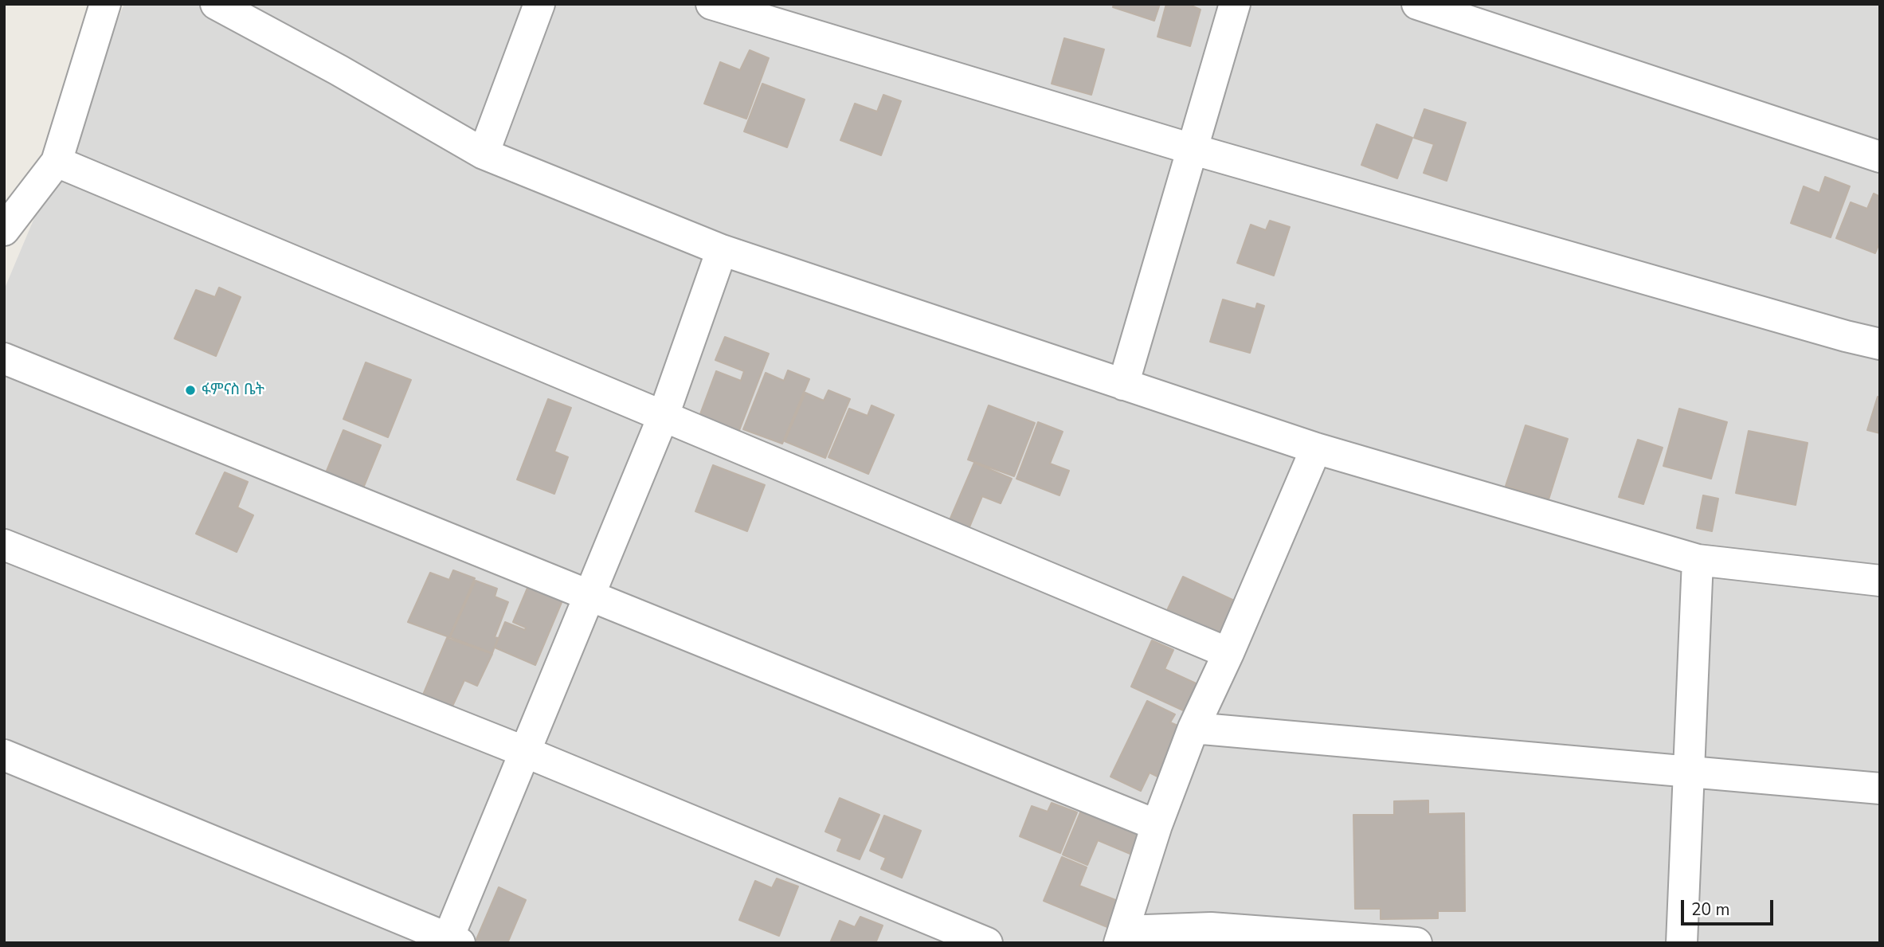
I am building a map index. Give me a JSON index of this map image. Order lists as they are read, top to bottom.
{
  "places": ["ፋምናስ ቤት"],
  "scale_bar": "20 m"
}
